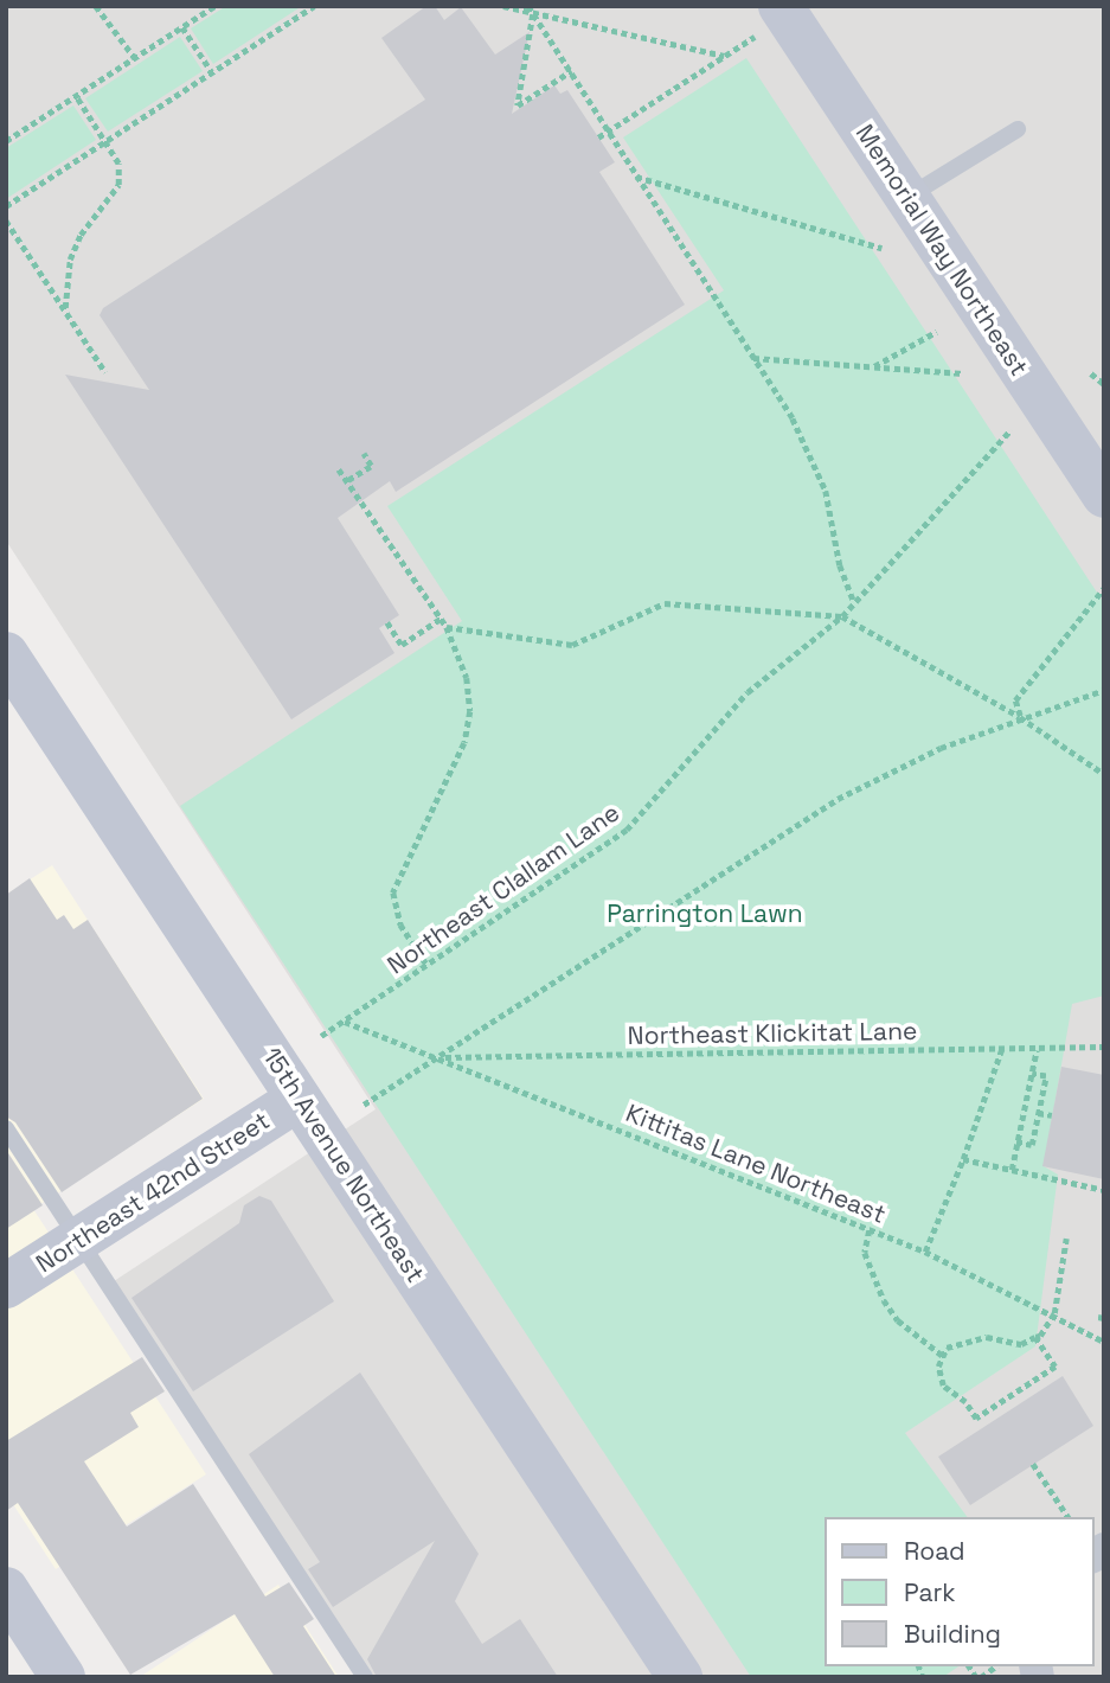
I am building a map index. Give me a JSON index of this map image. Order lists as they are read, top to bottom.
{
  "streets": {
    "main road": ["Memorial Way Northeast", "15th Avenue Northeast", "Northeast 42nd Street"],
    "path": ["Northeast Clallam Lane", "Northeast Klickitat Lane", "Kittitas Lane Northeast"]
  },
  "crossings": [
    ["Northeast Clallam Lane", "Kittitas Lane Northeast"],
    ["Northeast Klickitat Lane", "Kittitas Lane Northeast"],
    ["15th Avenue Northeast", "Northeast 42nd Street"]
  ],
  "parks": ["Parrington Lawn"],
  "legend": ["Road", "Park", "Building"]
}
